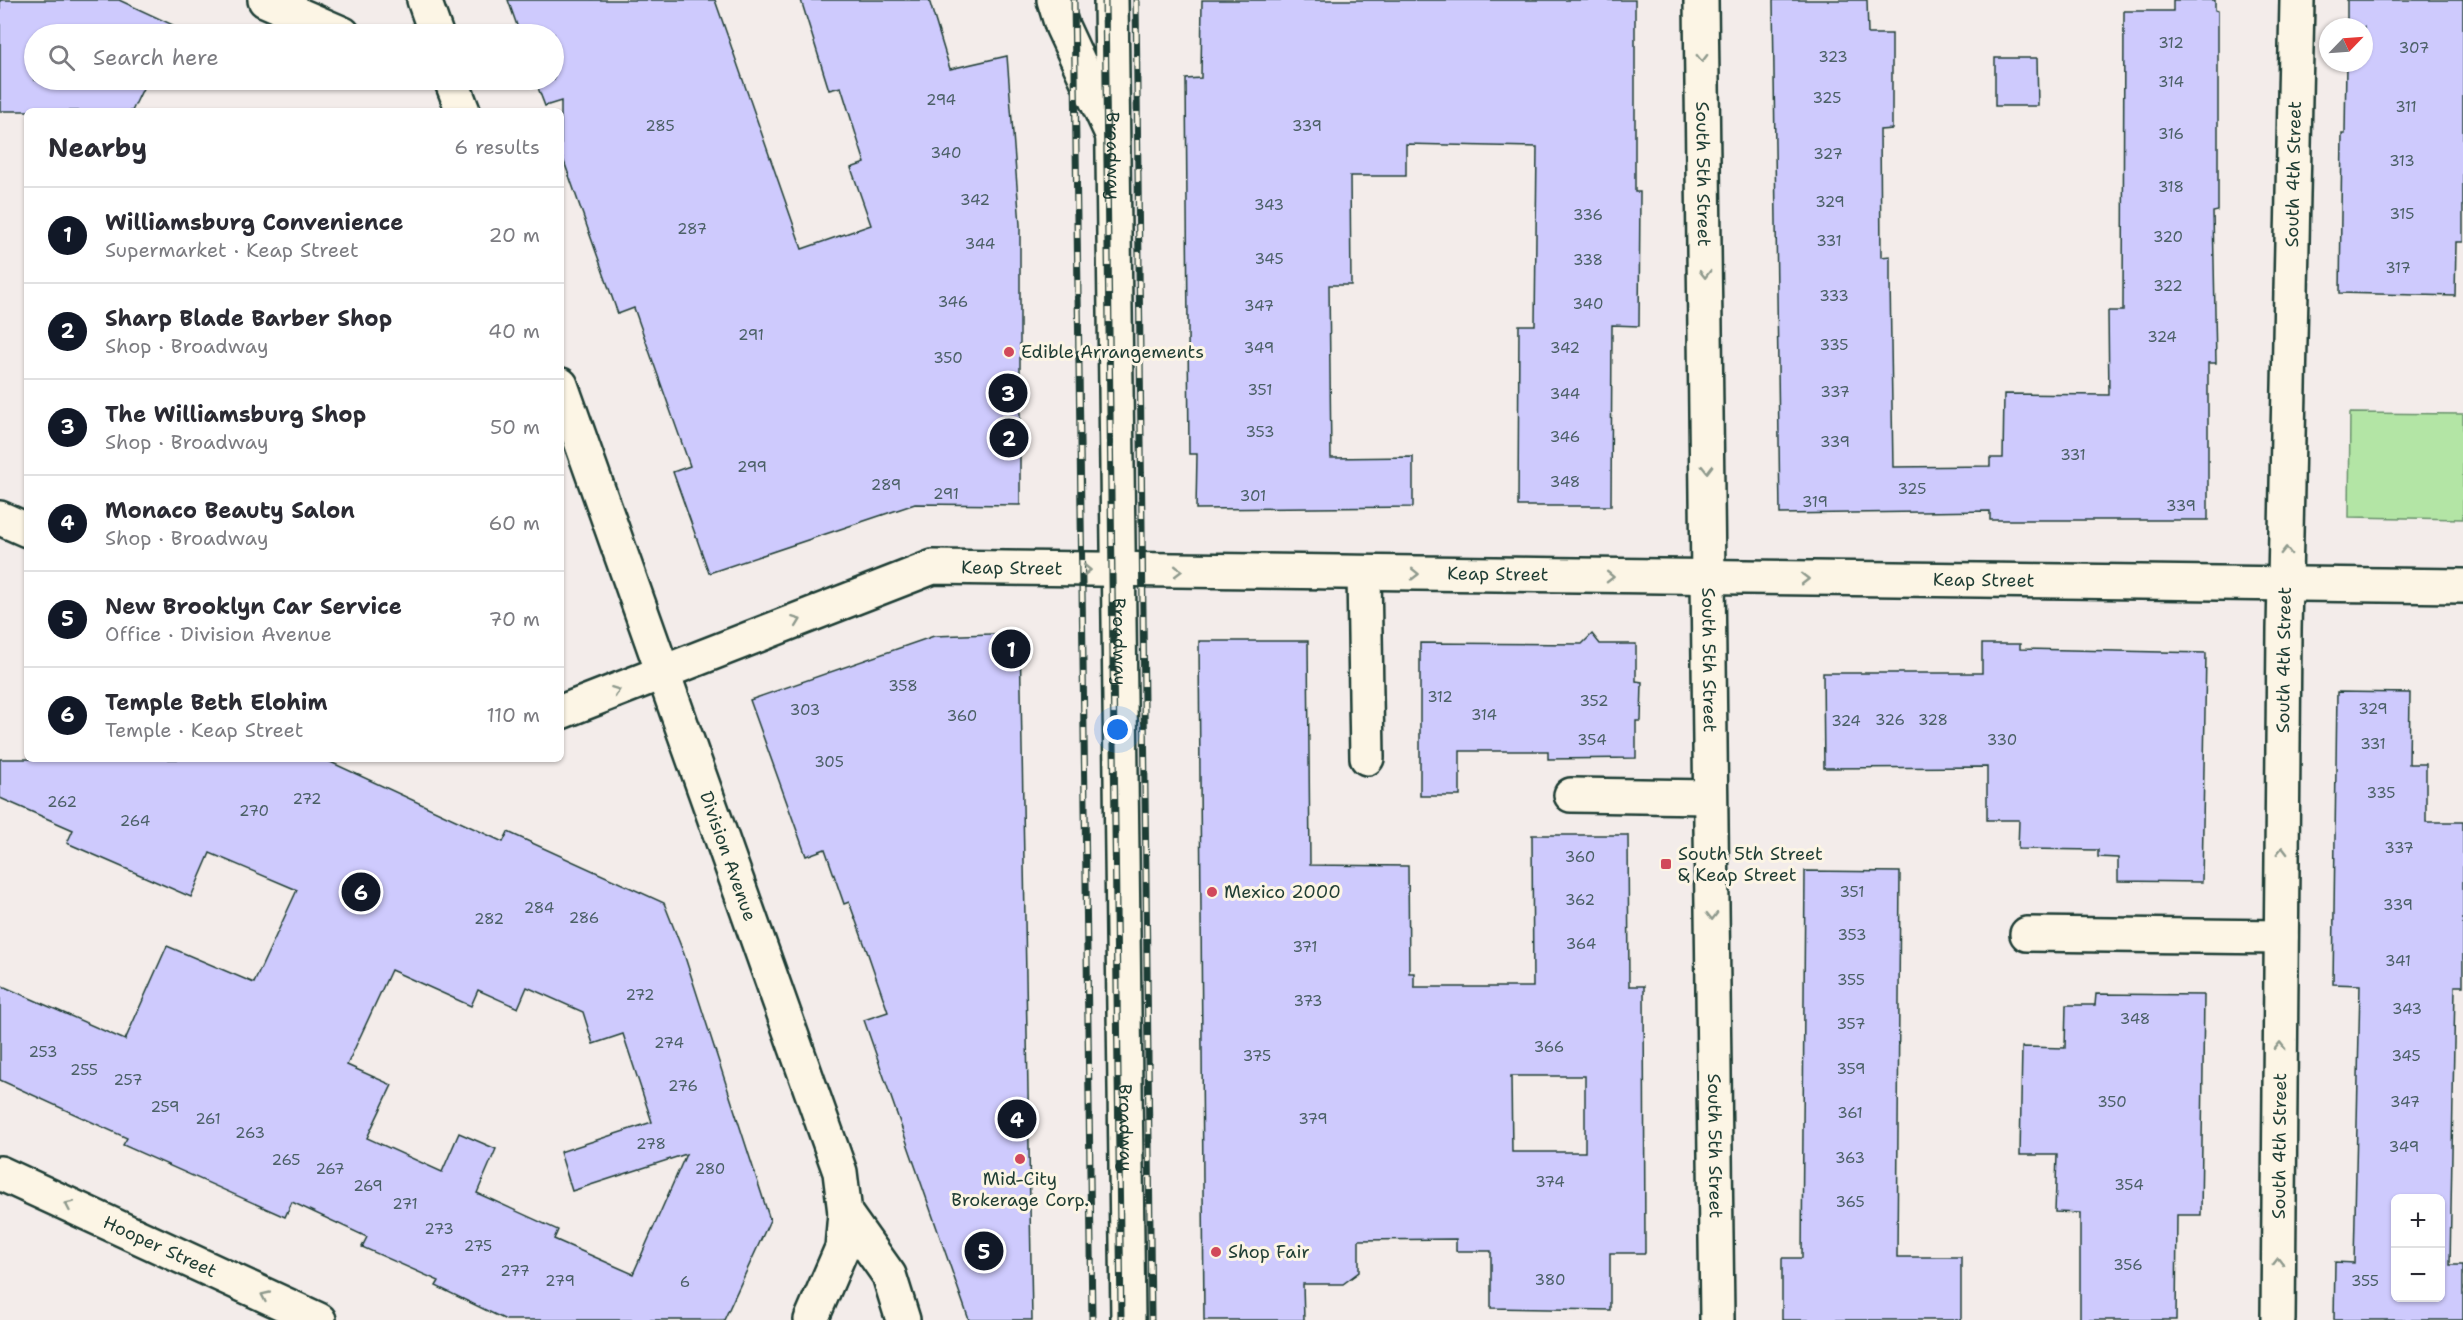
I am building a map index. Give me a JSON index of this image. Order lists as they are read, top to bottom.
{
  "streets": {
    "street": [
      "Broadway",
      "South 5th Street",
      "South 4th Street",
      "Keap Street",
      "Division Avenue",
      "Hooper Street"
    ]
  },
  "crossings": [
    ["Broadway", "Keap Street"],
    ["South 5th Street", "Keap Street"],
    ["South 4th Street", "Keap Street"],
    ["Keap Street", "Division Avenue"]
  ],
  "one_way": [
    "South 5th Street",
    "South 4th Street",
    "Keap Street",
    "Hooper Street"
  ],
  "places": {
    "other": [
      "Edible Arrangements",
      "Mexico 2000",
      "Mid-City Brokerage Corp.",
      "Shop Fair"
    ],
    "transit": ["South 5th Street & Keap Street"]
  },
  "house_numbers": [
    "312",
    "307",
    "323",
    "314",
    "325",
    "294",
    "311",
    "285",
    "339",
    "316",
    "340",
    "327",
    "313",
    "318",
    "342",
    "329",
    "343",
    "315",
    "336",
    "287",
    "320",
    "331",
    "344",
    "345",
    "338",
    "317",
    "322",
    "333",
    "346",
    "340",
    "347",
    "291",
    "324",
    "335",
    "349",
    "342",
    "350",
    "351",
    "337",
    "344",
    "353",
    "346",
    "339",
    "331",
    "299",
    "348",
    "289",
    "325",
    "291",
    "301",
    "319",
    "339",
    "358",
    "312",
    "352",
    "329",
    "303",
    "314",
    "360",
    "326",
    "328",
    "324",
    "354",
    "330",
    "331",
    "305",
    "335",
    "272",
    "262",
    "270",
    "264",
    "337",
    "360",
    "351",
    "362",
    "339",
    "284",
    "286",
    "282",
    "353",
    "364",
    "371",
    "341",
    "355",
    "272",
    "373",
    "343",
    "348",
    "357",
    "274",
    "366",
    "253",
    "375",
    "345",
    "359",
    "255",
    "257",
    "276",
    "350",
    "347",
    "259",
    "361",
    "261",
    "379",
    "263",
    "278",
    "349",
    "363",
    "265",
    "267",
    "280",
    "374",
    "354",
    "269",
    "365",
    "271",
    "273",
    "275",
    "356",
    "277",
    "380",
    "279",
    "355",
    "6"
  ],
  "north": "top right",
  "page": {
    "search": "Search here",
    "heading": ["Nearby", "6 results"],
    "list": [
      {
        "mark": "1",
        "name": "Williamsburg Convenience",
        "note": "Supermarket · Keap Street",
        "value": "20 m"
      },
      {
        "mark": "2",
        "name": "Sharp Blade Barber Shop",
        "note": "Shop · Broadway",
        "value": "40 m"
      },
      {
        "mark": "3",
        "name": "The Williamsburg Shop",
        "note": "Shop · Broadway",
        "value": "50 m"
      },
      {
        "mark": "4",
        "name": "Monaco Beauty Salon",
        "note": "Shop · Broadway",
        "value": "60 m"
      },
      {
        "mark": "5",
        "name": "New Brooklyn Car Service",
        "note": "Office · Division Avenue",
        "value": "70 m"
      },
      {
        "mark": "6",
        "name": "Temple Beth Elohim",
        "note": "Temple · Keap Street",
        "value": "110 m"
      }
    ],
    "pins": [
      "3",
      "2",
      "1",
      "6",
      "4",
      "5"
    ],
    "map_buttons": ["+", "−"]
  }
}
